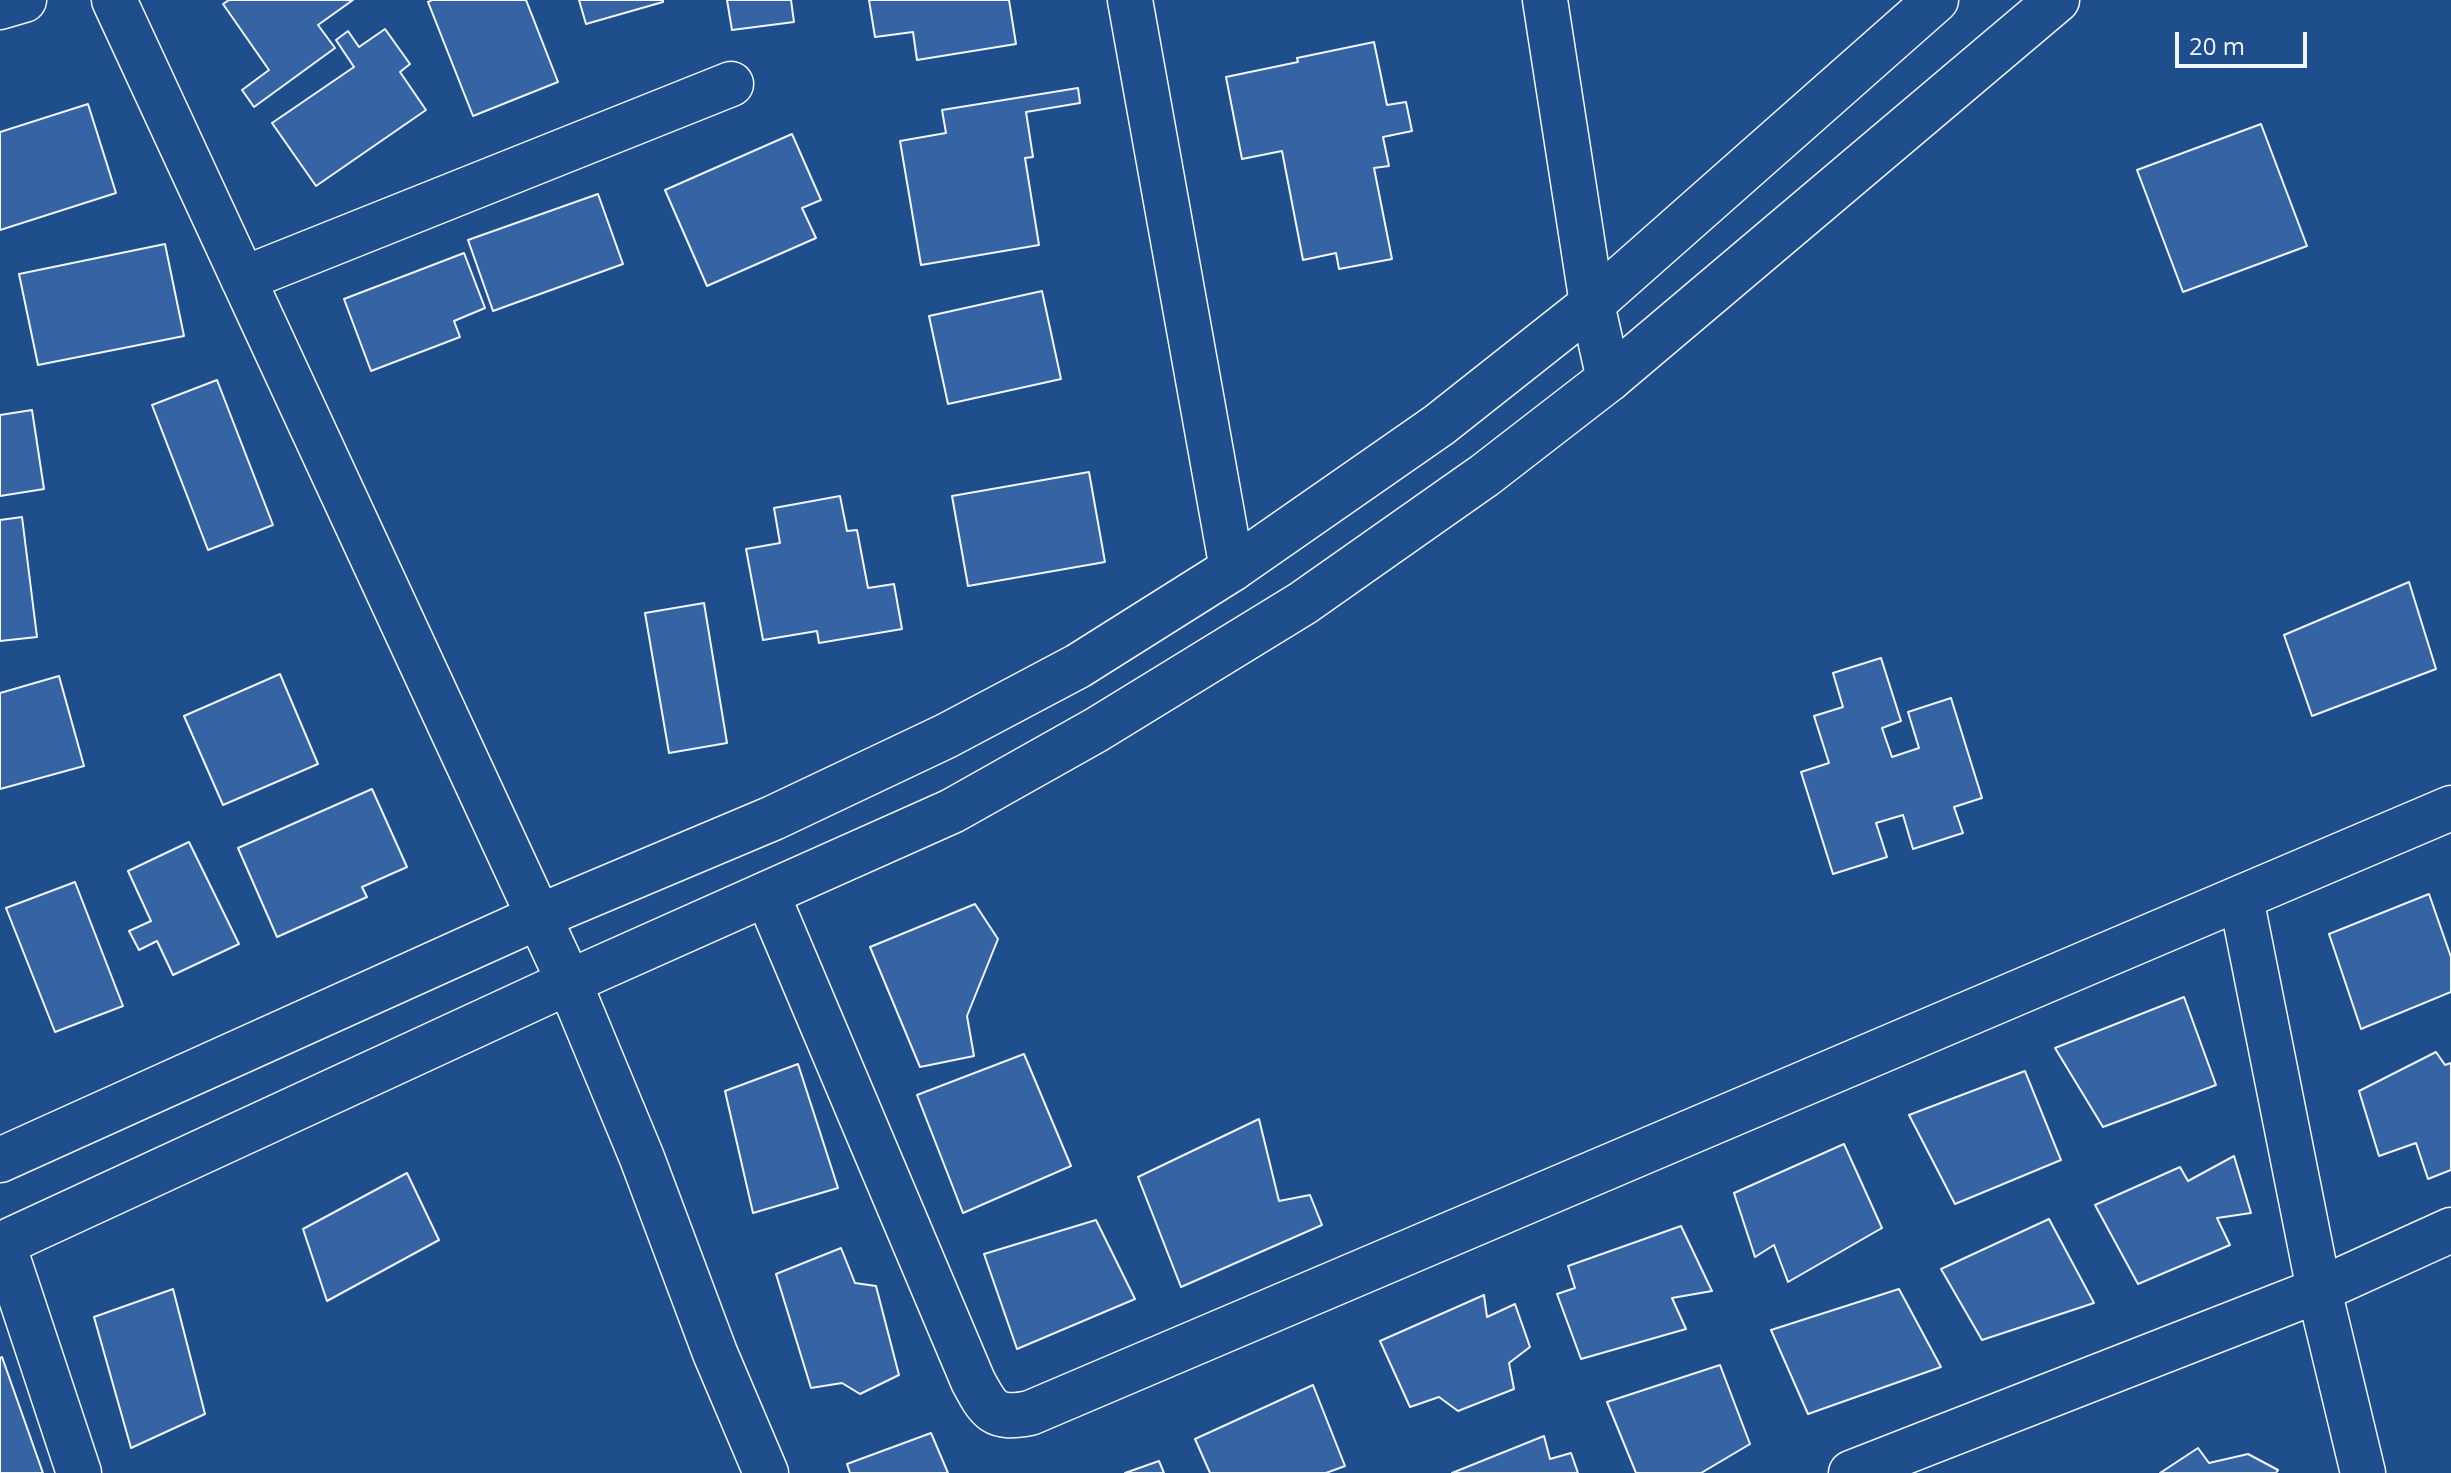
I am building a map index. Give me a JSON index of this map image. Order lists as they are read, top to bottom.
{
  "scale_bar": "20 m"
}
